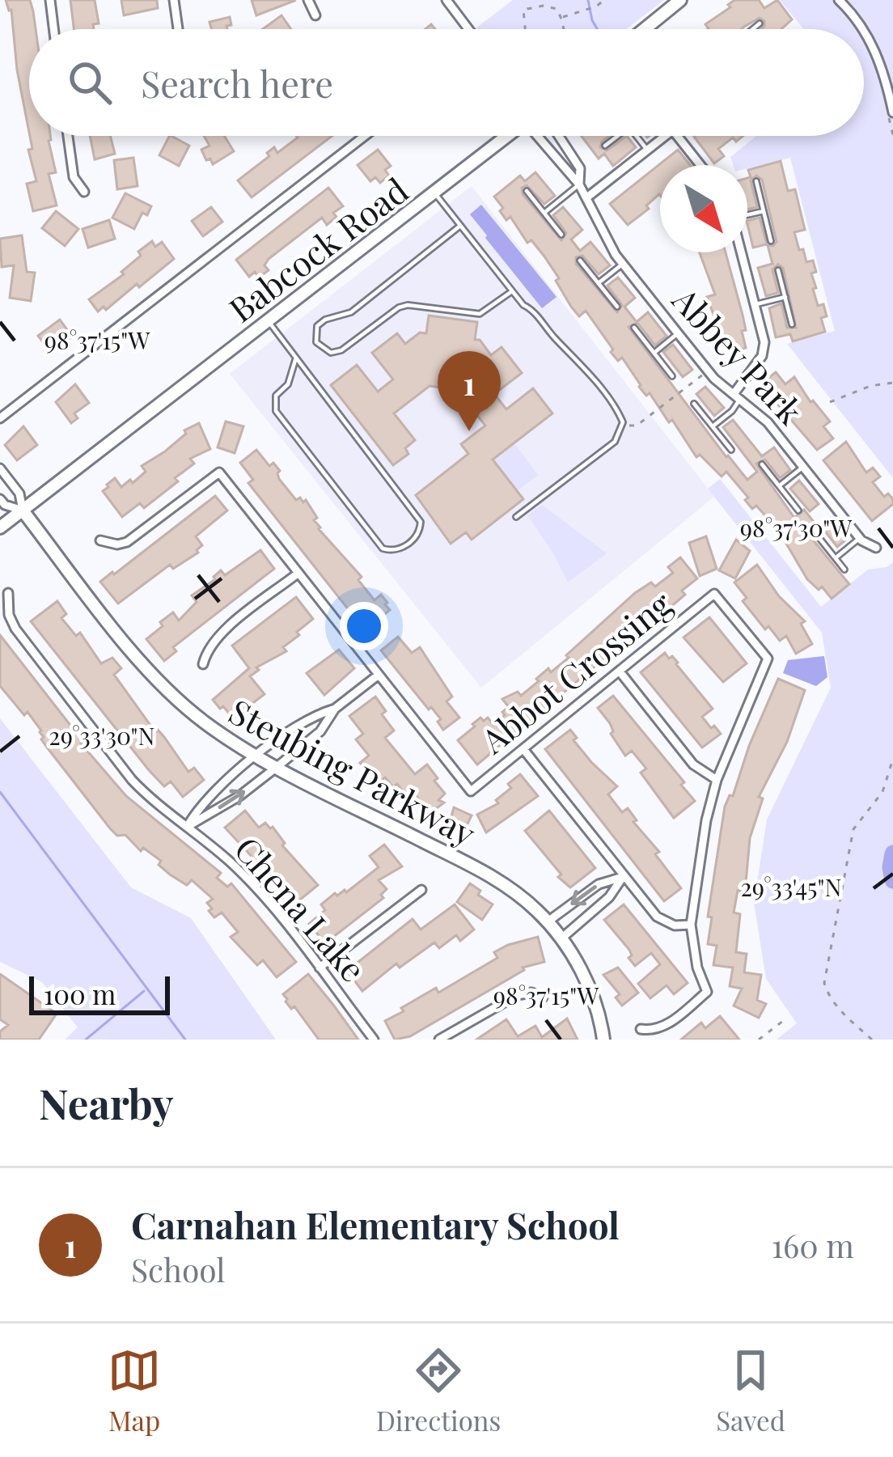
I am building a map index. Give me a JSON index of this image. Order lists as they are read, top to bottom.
{
  "streets": {
    "street": [
      "Babcock Road",
      "Abbey Park",
      "Abbot Crossing",
      "Steubing Parkway",
      "Chena Lake"
    ]
  },
  "crossings": [
    ["Babcock Road", "Steubing Parkway"]
  ],
  "scale_bar": "100 m",
  "north": "bottom right",
  "page": {
    "search": "Search here",
    "pins": "1",
    "scale": "100 m",
    "heading": "Nearby",
    "list": [
      {
        "mark": "1",
        "name": "Carnahan Elementary School",
        "note": "School",
        "value": "160 m"
      }
    ],
    "nav": ["Map", "Directions", "Saved"]
  },
  "coordinates": [
    "98°37'15\"W",
    "98°37'30\"W",
    "29°33'30\"N",
    "29°33'45\"N"
  ]
}
